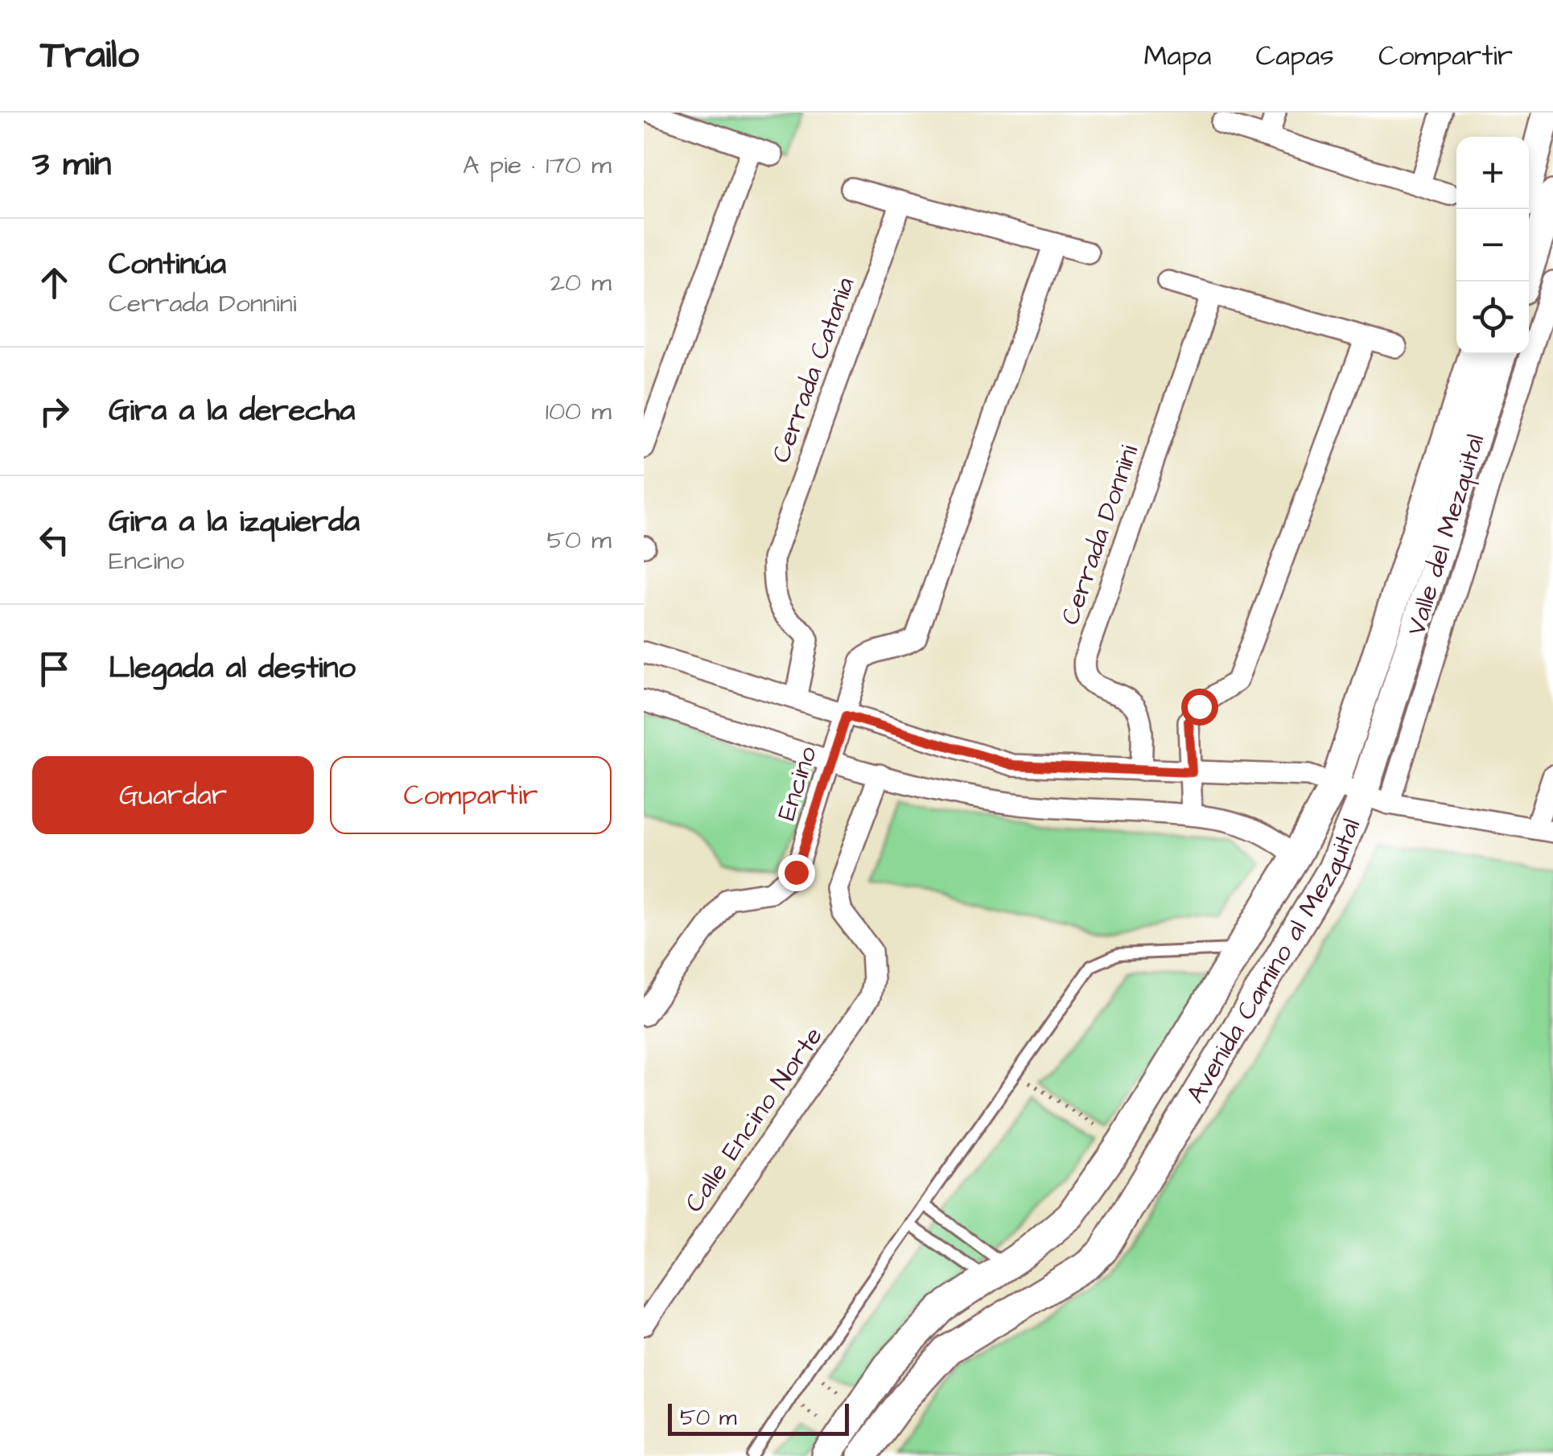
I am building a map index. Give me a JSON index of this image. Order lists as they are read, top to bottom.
{
  "streets": {
    "main road": ["Avenida Camino al Mezquital"],
    "street": [
      "Cerrada Catania",
      "Cerrada Donnini",
      "Valle del Mezquital",
      "Encino",
      "Calle Encino Norte"
    ]
  },
  "crossings": [
    ["Valle del Mezquital", "Avenida Camino al Mezquital"]
  ],
  "scale_bar": "50 m",
  "page": {
    "header": "Trailo",
    "nav": ["Mapa", "Capas", "Compartir"],
    "heading": ["3 min", "A pie · 170 m"],
    "map_buttons": ["+", "−"],
    "list": [
      ["Continúa", "Cerrada Donnini", "20 m"],
      ["Gira a la derecha", "100 m"],
      ["Gira a la izquierda", "Encino", "50 m"],
      "Llegada al destino"
    ],
    "buttons": ["Guardar", "Compartir"],
    "scale": "50 m"
  }
}
